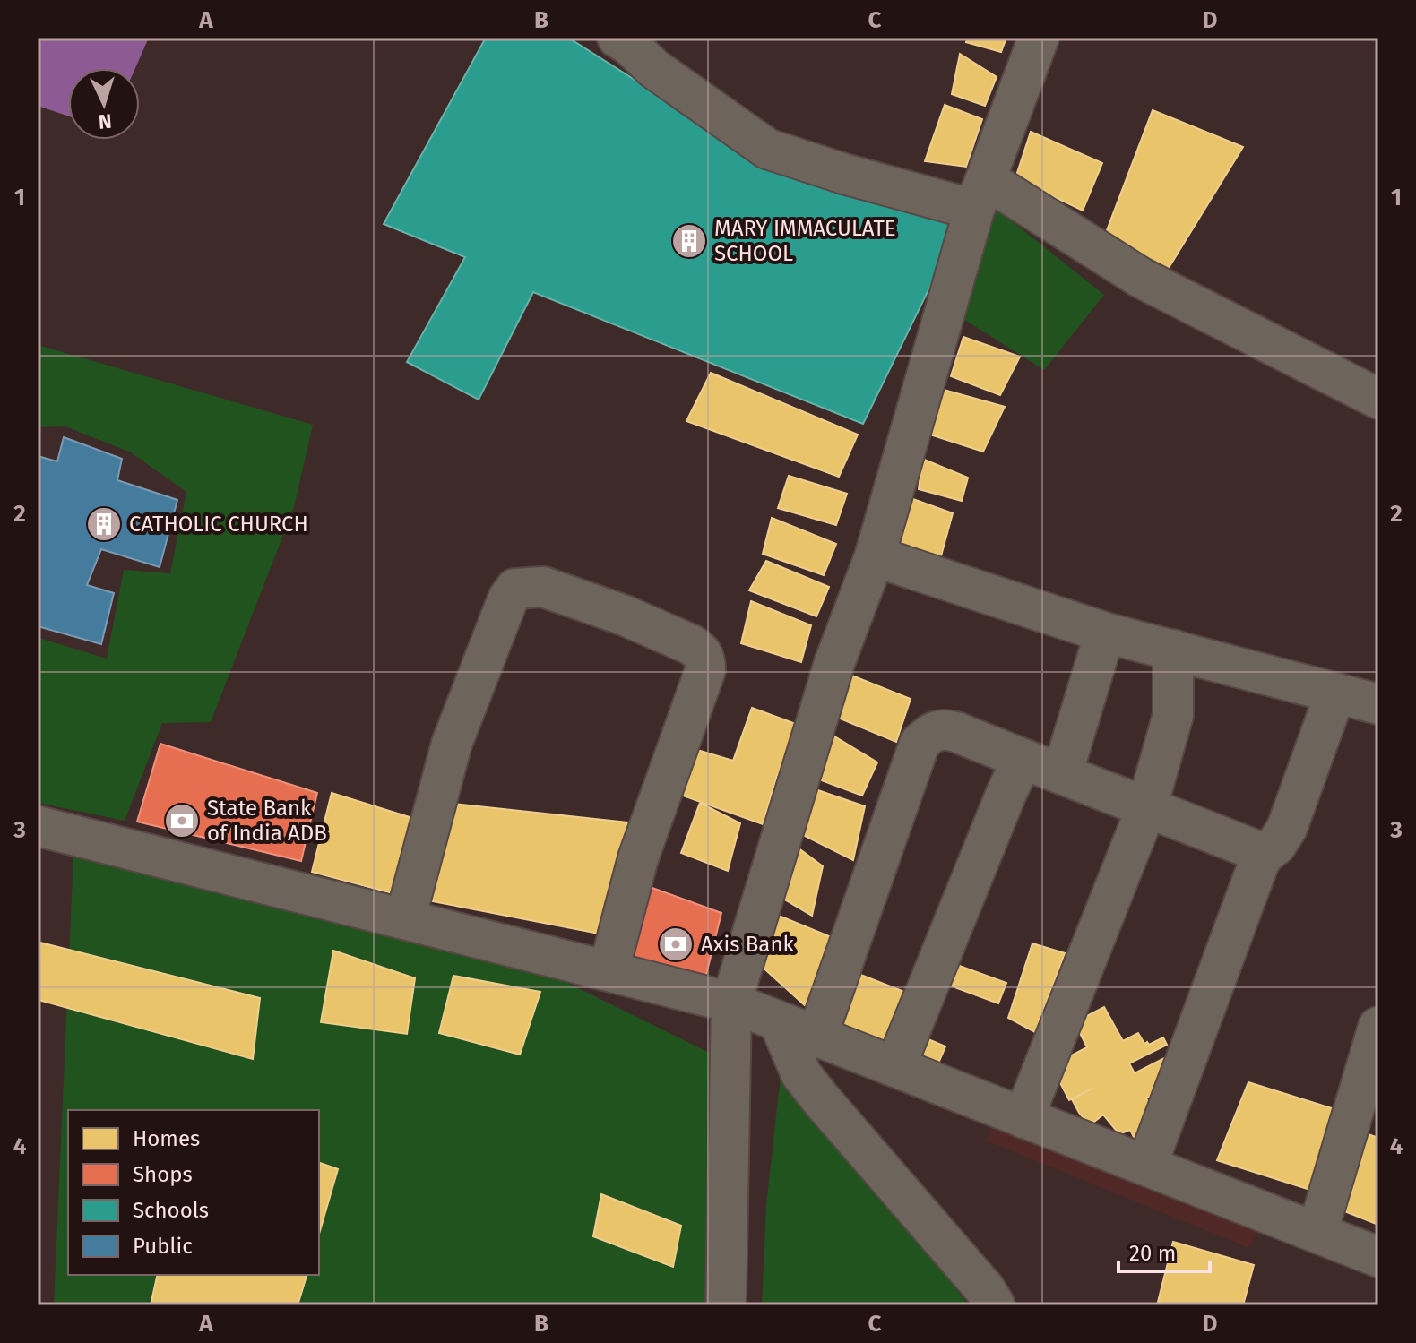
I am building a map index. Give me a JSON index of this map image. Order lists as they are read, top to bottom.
{
  "places": {
    "building": ["MARY IMMACULATE SCHOOL", "CATHOLIC CHURCH"],
    "bank": ["State Bank of India ADB", "Axis Bank"]
  },
  "legend": [
    "Homes",
    "Shops",
    "Schools",
    "Public"
  ],
  "scale_bar": "20 m",
  "north": "bottom",
  "grid": {
    "columns": [
      "A",
      "B",
      "C",
      "D"
    ],
    "rows": [
      "1",
      "2",
      "3",
      "4"
    ]
  }
}
